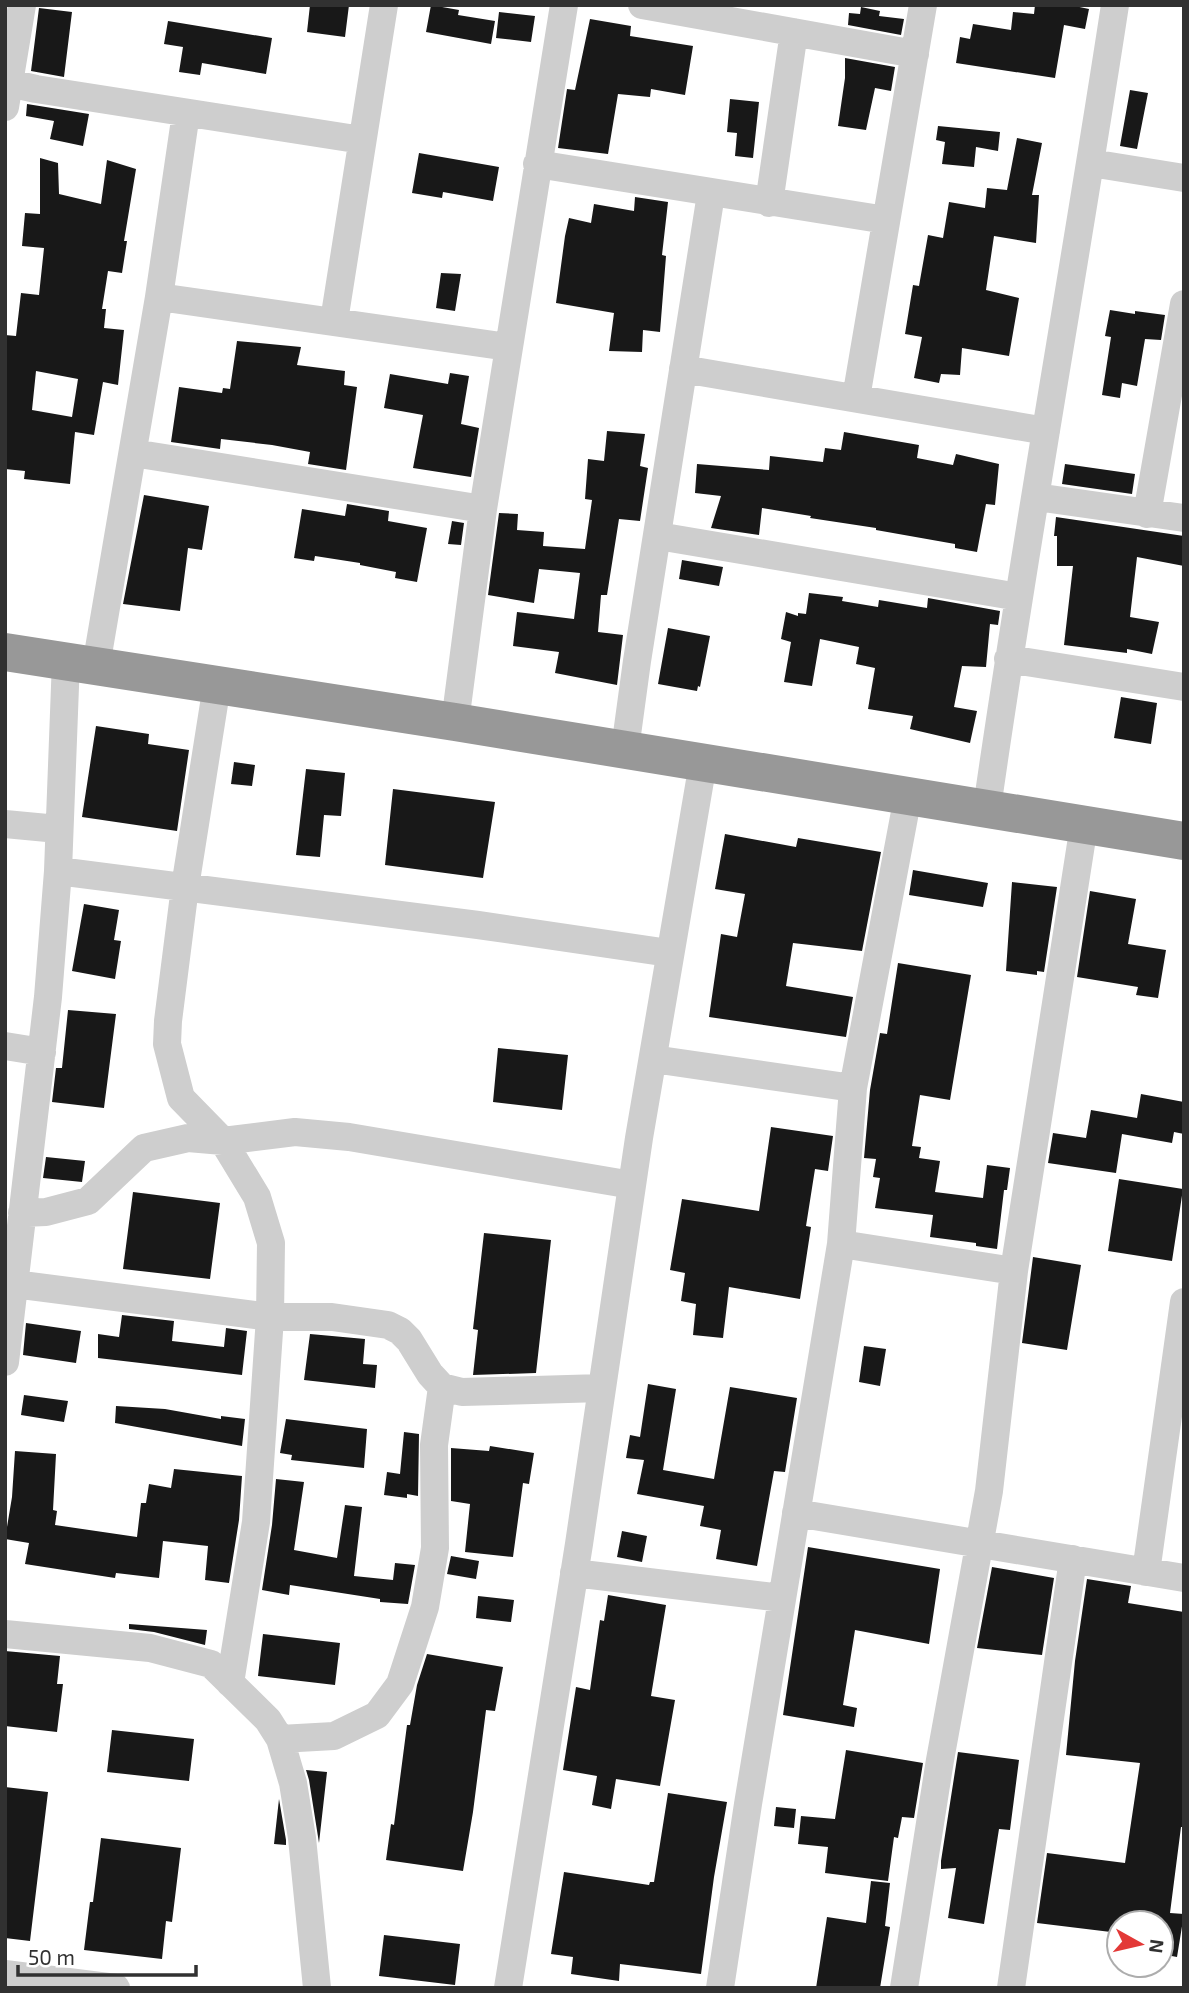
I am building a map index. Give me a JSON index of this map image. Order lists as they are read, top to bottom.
{
  "scale_bar": "50 m",
  "north": "right"
}
